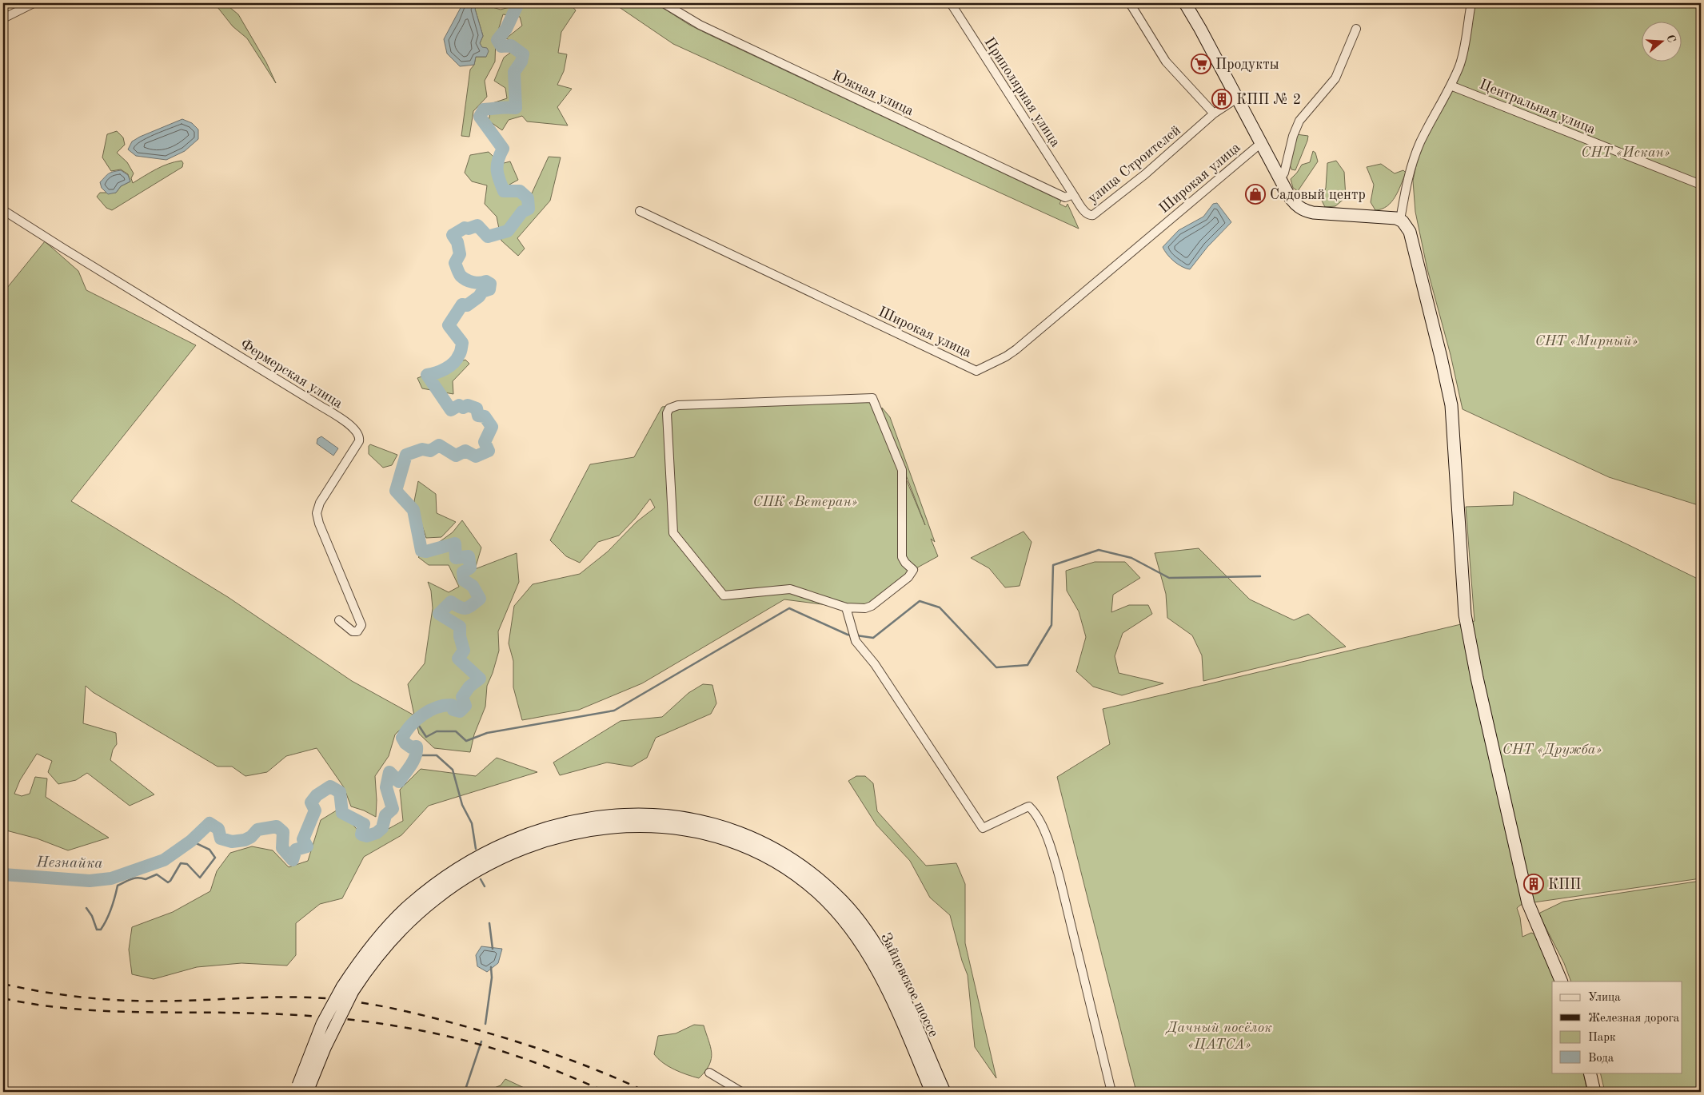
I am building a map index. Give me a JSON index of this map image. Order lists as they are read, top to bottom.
{
  "streets": {
    "main road": ["Зайцевское шоссе"],
    "street": [
      "Приполярная улица",
      "Южная улица",
      "Центральная улица",
      "улица Строителей",
      "Широкая улица",
      "Фермерская улица"
    ]
  },
  "crossings": [
    ["Приполярная улица", "Южная улица"],
    ["Приполярная улица", "улица Строителей"],
    ["Южная улица", "улица Строителей"]
  ],
  "water": ["Незнайка"],
  "parks": [
    "СНТ «Искан»",
    "СНТ «Мирный»",
    "СПК «Ветеран»",
    "СНТ «Дружба»",
    "Дачный посёлок «ЦАТСА»"
  ],
  "places": {
    "supermarket": ["Продукты"],
    "building": ["КПП № 2", "КПП"],
    "shop": ["Садовый центр"]
  },
  "legend": [
    "Улица",
    "Железная дорога",
    "Парк",
    "Вода"
  ],
  "north": "right"
}
